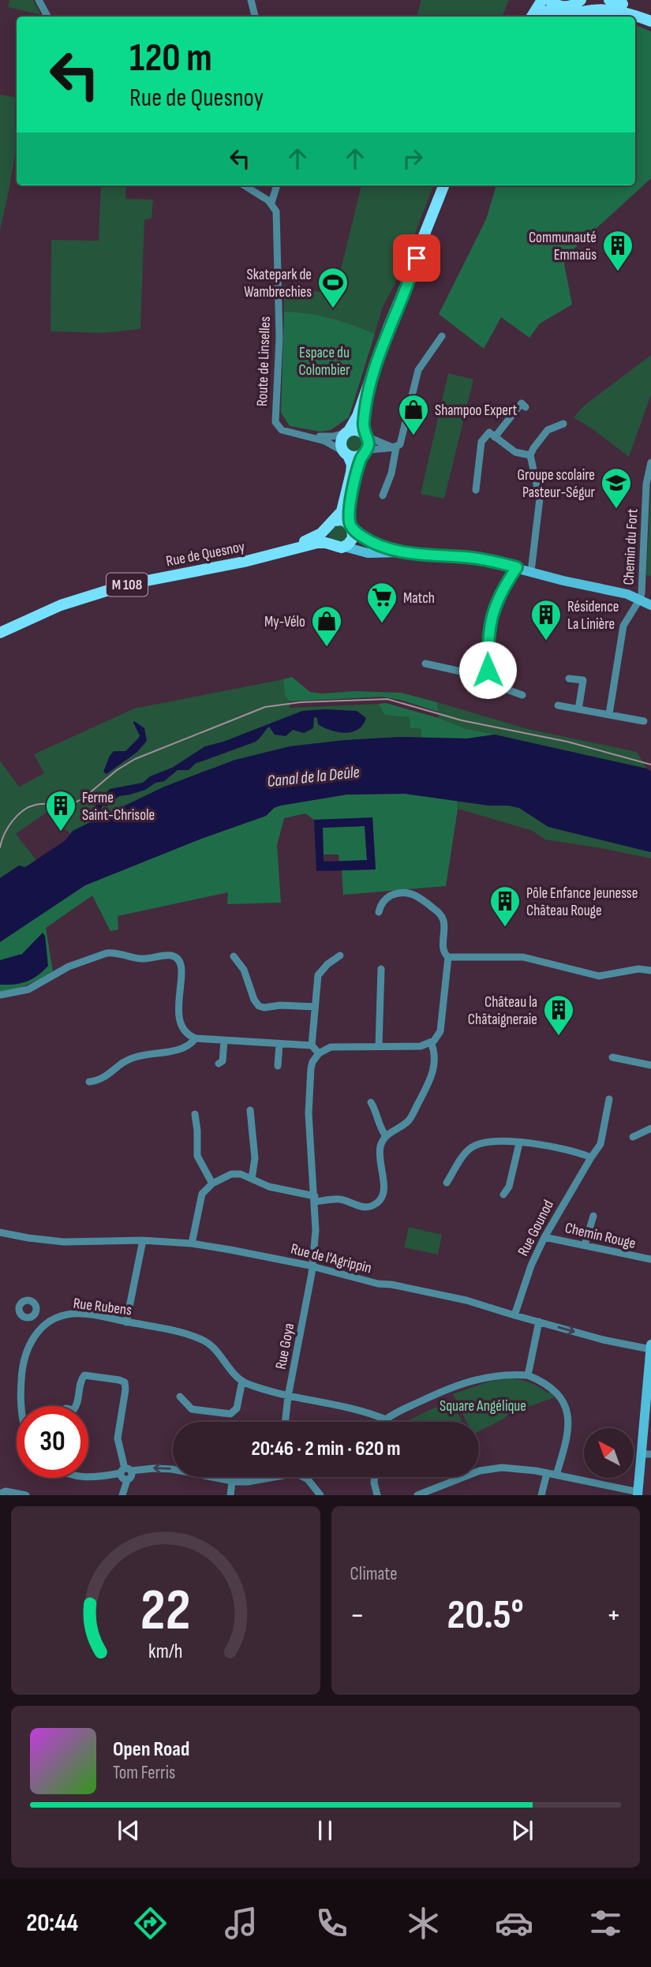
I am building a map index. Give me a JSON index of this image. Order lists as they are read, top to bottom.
{
  "streets": {
    "main road": ["Rue de Quesnoy", "M 108"],
    "street": [
      "Route de Linselles",
      "Chemin du Fort",
      "Rue Gounod",
      "Chemin Rouge",
      "Rue de l'Agrippin",
      "Rue Rubens",
      "Rue Goya"
    ]
  },
  "crossings": [
    ["Rue Gounod", "Chemin Rouge"],
    ["Rue Gounod", "Rue de l'Agrippin"],
    ["Rue de l'Agrippin", "Rue Goya"]
  ],
  "water": ["Canal de la Deûle"],
  "parks": ["Espace du Colombier", "Square Angélique"],
  "places": {
    "building": [
      "Communauté Emmaüs",
      "Résidence La Linière",
      "Ferme Saint-Chrisole",
      "Pôle Enfance Jeunesse Château Rouge",
      "Château la Châtaigneraie"
    ],
    "sports": ["Skatepark de Wambrechies"],
    "shop": ["Shampoo Expert", "My-Vélo"],
    "school or university": ["Groupe scolaire Pasteur-Ségur"],
    "supermarket": ["Match"]
  },
  "north": "top left",
  "page": {
    "turn": ["120 m", "Rue de Quesnoy"],
    "limit": "30",
    "trip": "20:46 · 2 min · 620 m",
    "tile": "Climate",
    "heat": ["−", "20.5°", "+"],
    "song": ["Open Road", "Tom Ferris"],
    "tabs": "20:44",
    "gauge": ["22", "km/h"]
  }
}
